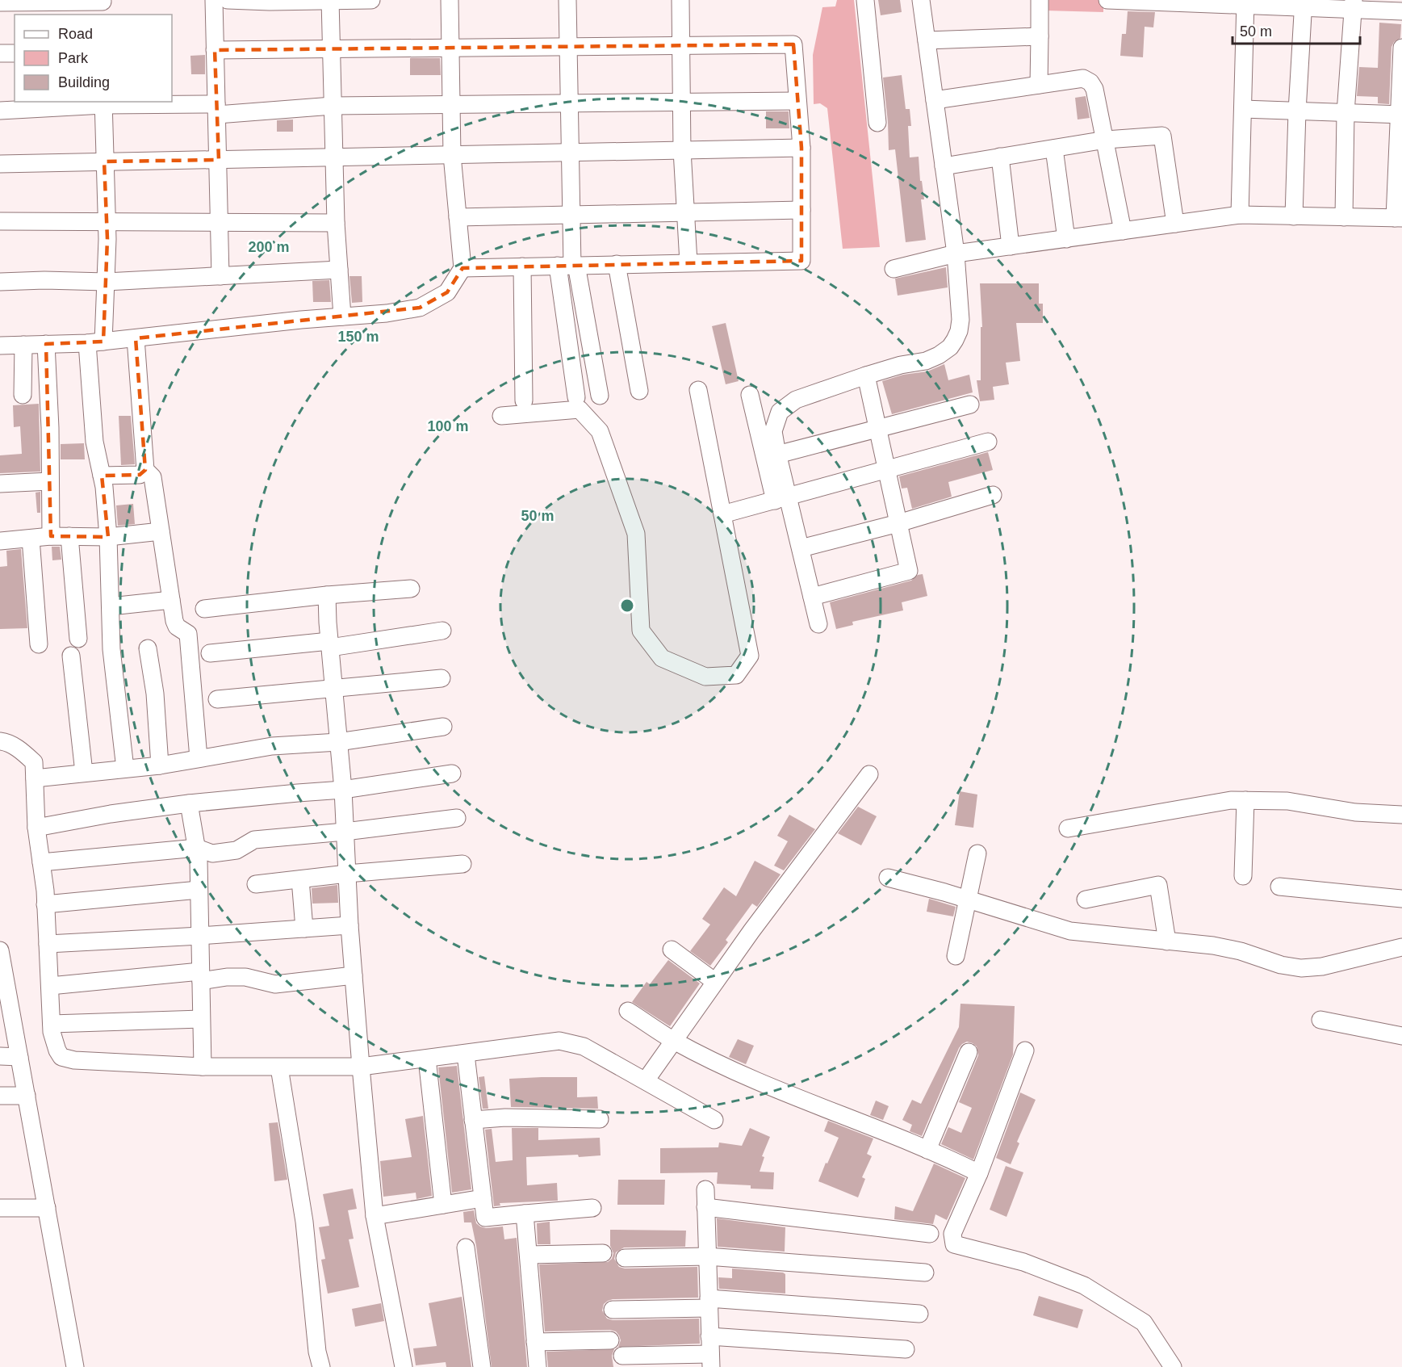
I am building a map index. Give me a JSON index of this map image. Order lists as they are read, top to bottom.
{
  "legend": ["Road", "Park", "Building"],
  "scale_bar": "50 m",
  "rings": [
    "200 m",
    "150 m",
    "100 m",
    "50 m"
  ]
}
